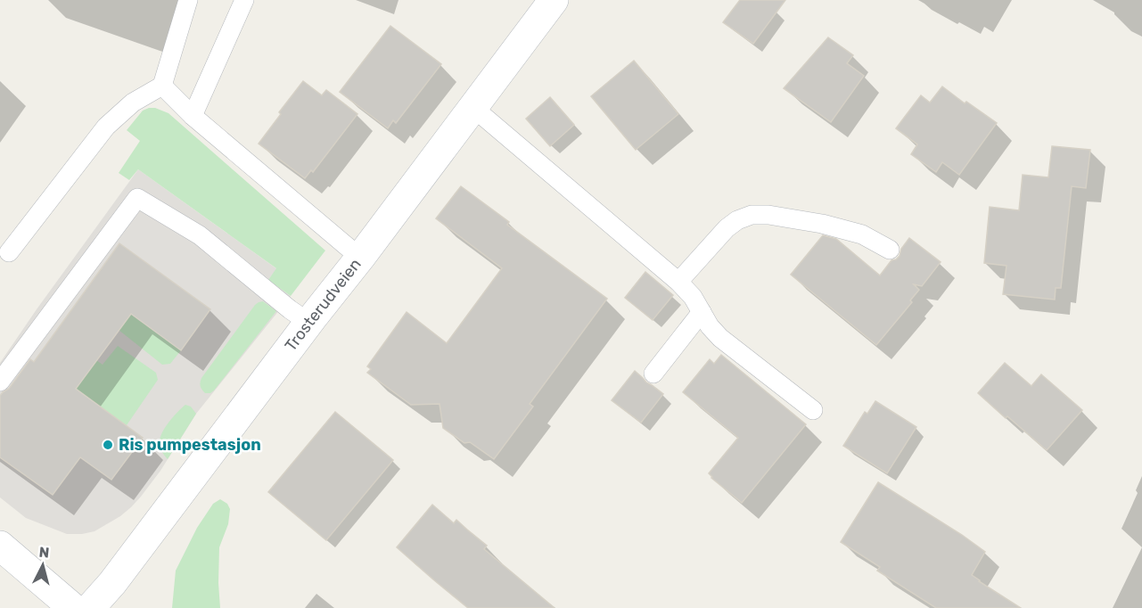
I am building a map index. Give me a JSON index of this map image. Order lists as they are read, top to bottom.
{
  "streets": {
    "street": ["Trosterudveien"]
  },
  "places": ["Ris pumpestasjon"],
  "north": "top"
}
